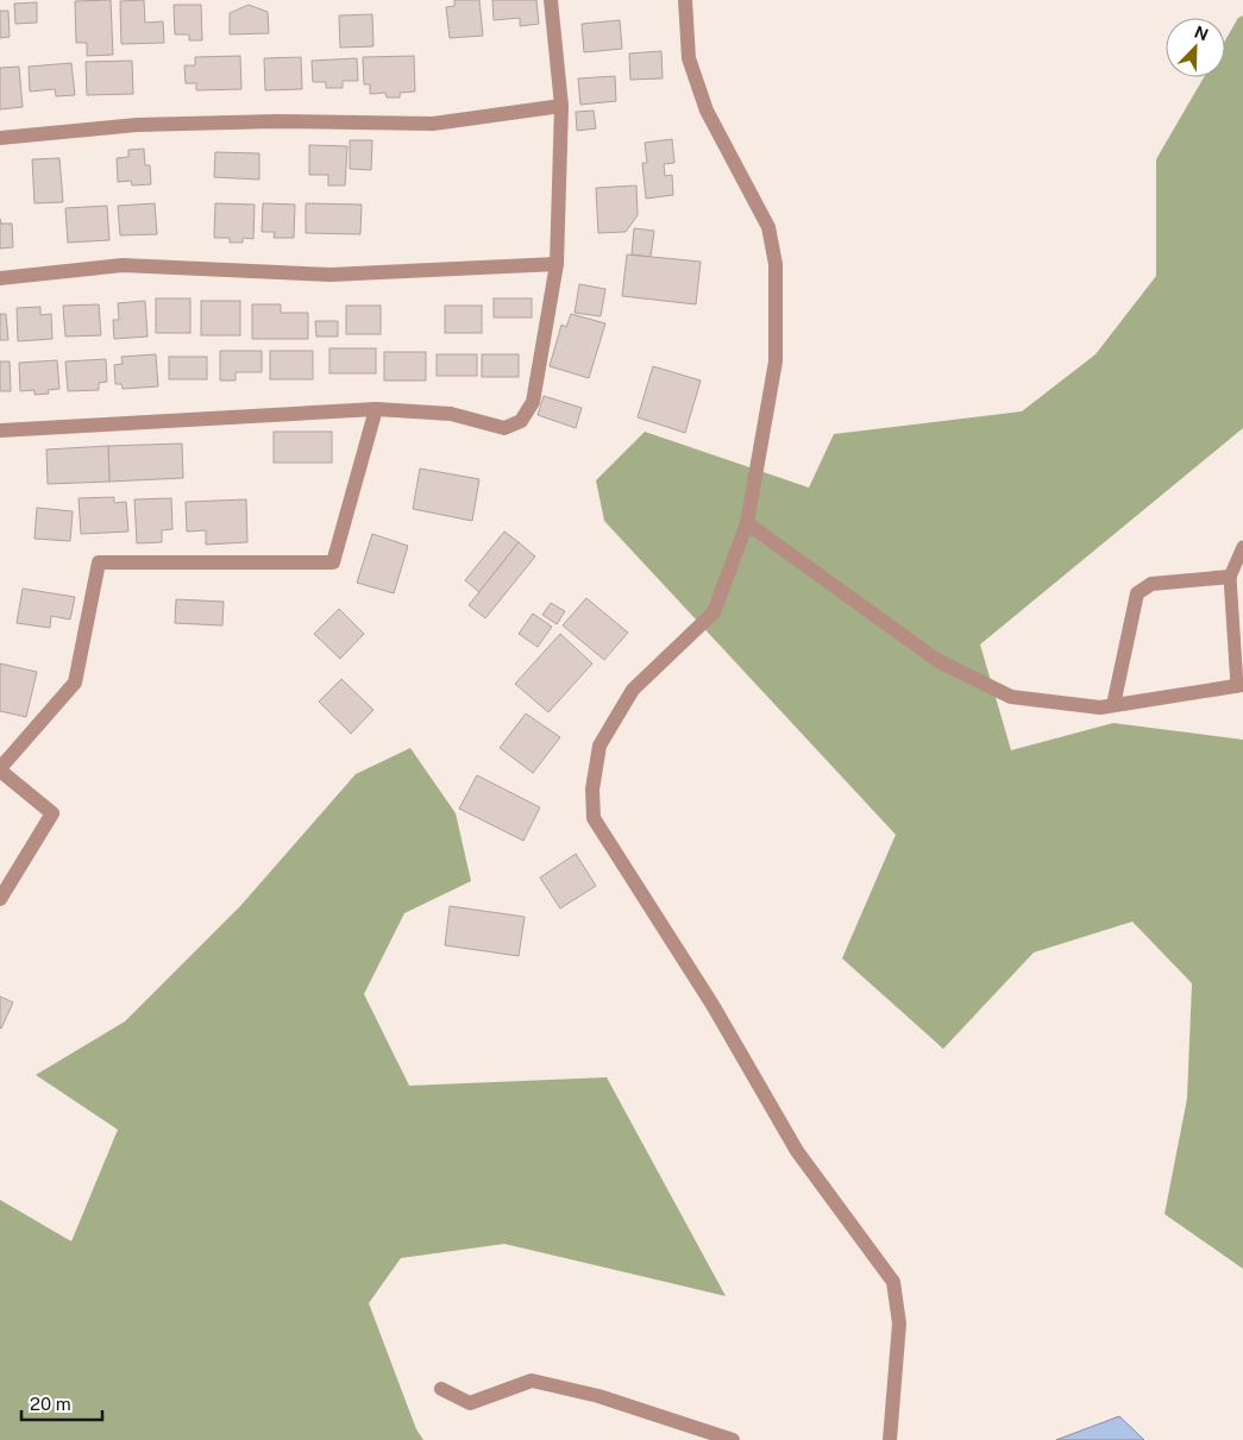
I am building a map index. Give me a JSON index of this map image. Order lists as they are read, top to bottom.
{
  "scale_bar": "20 m",
  "north": "top right"
}
